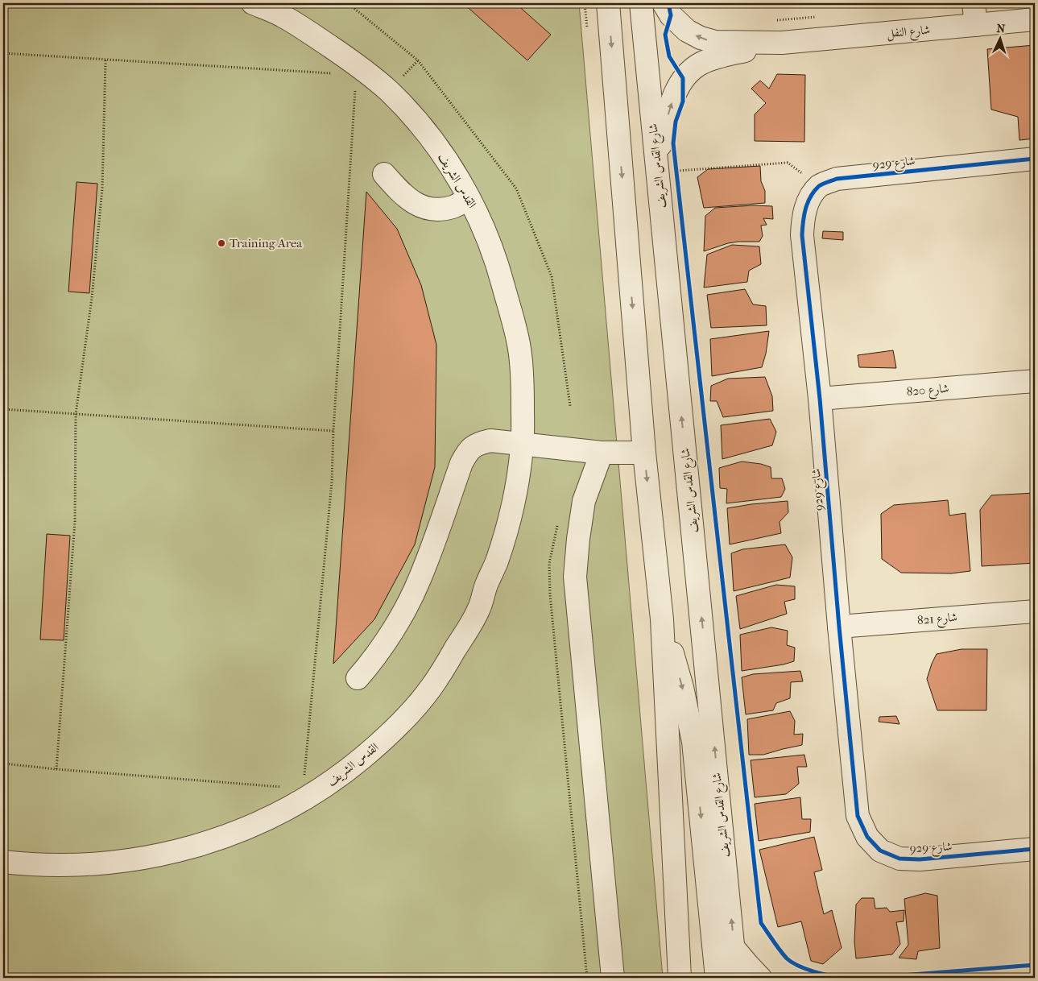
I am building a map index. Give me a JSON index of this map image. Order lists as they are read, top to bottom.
{
  "streets": {
    "street": [
      "شارع النفل",
      "شارع 929",
      "شارع القدس الشريف",
      "القدس الشريف",
      "شارع 820",
      "شارع 821"
    ]
  },
  "crossings": [
    ["شارع النفل", "شارع القدس الشريف"],
    ["شارع 929", "شارع 820"],
    ["شارع 929", "شارع 821"]
  ],
  "places": ["Training Area"],
  "north": "top"
}
